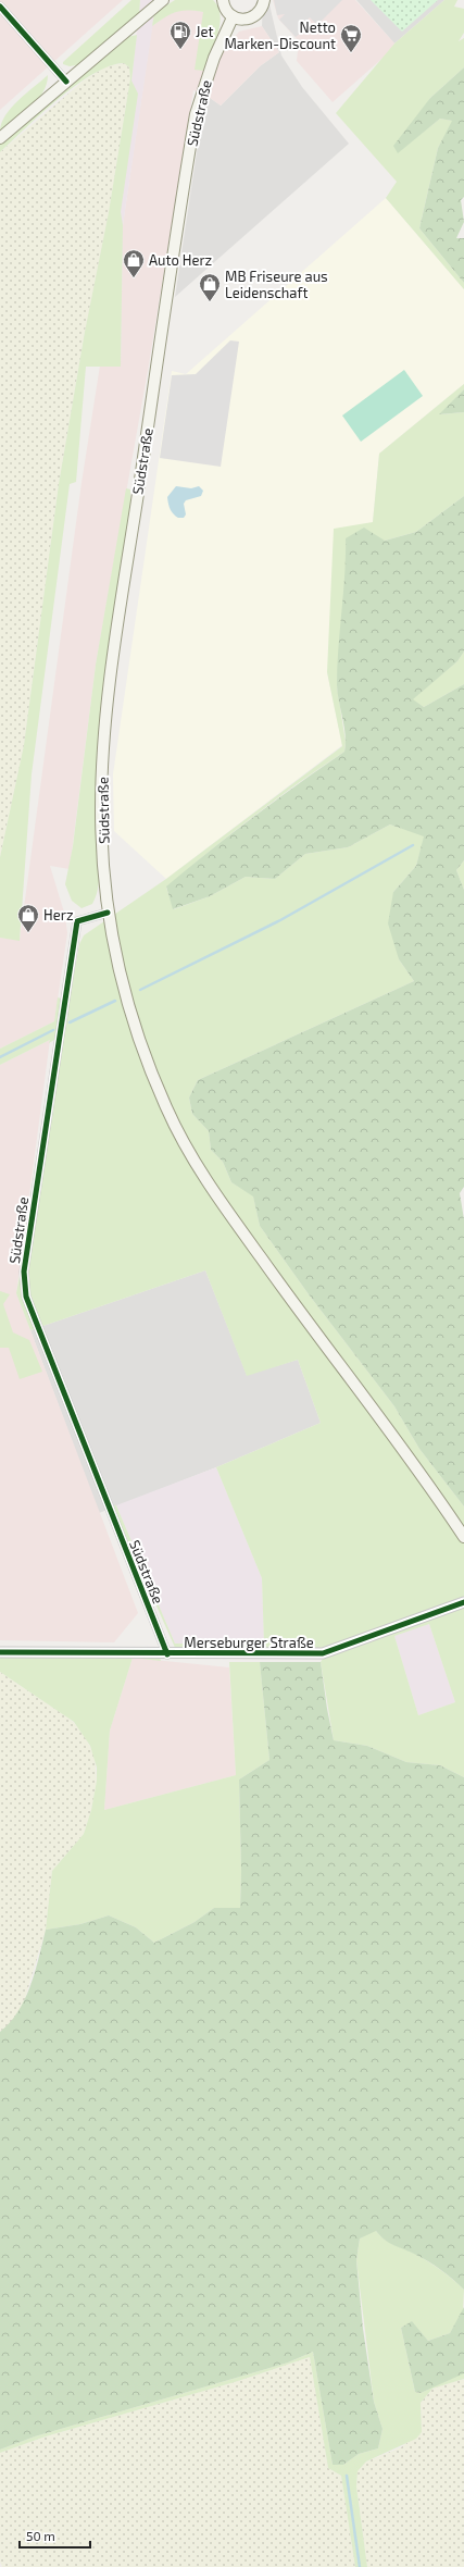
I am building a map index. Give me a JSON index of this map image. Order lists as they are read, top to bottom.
{
  "streets": {
    "main road": ["Südstraße"],
    "street": ["Merseburger Straße"]
  },
  "crossings": [
    ["Südstraße", "Merseburger Straße"]
  ],
  "places": {
    "fuel station": ["Jet"],
    "supermarket": ["Netto Marken-Discount"],
    "shop": ["Auto Herz", "MB Friseure aus Leidenschaft", "Herz"]
  },
  "scale_bar": "50 m"
}
